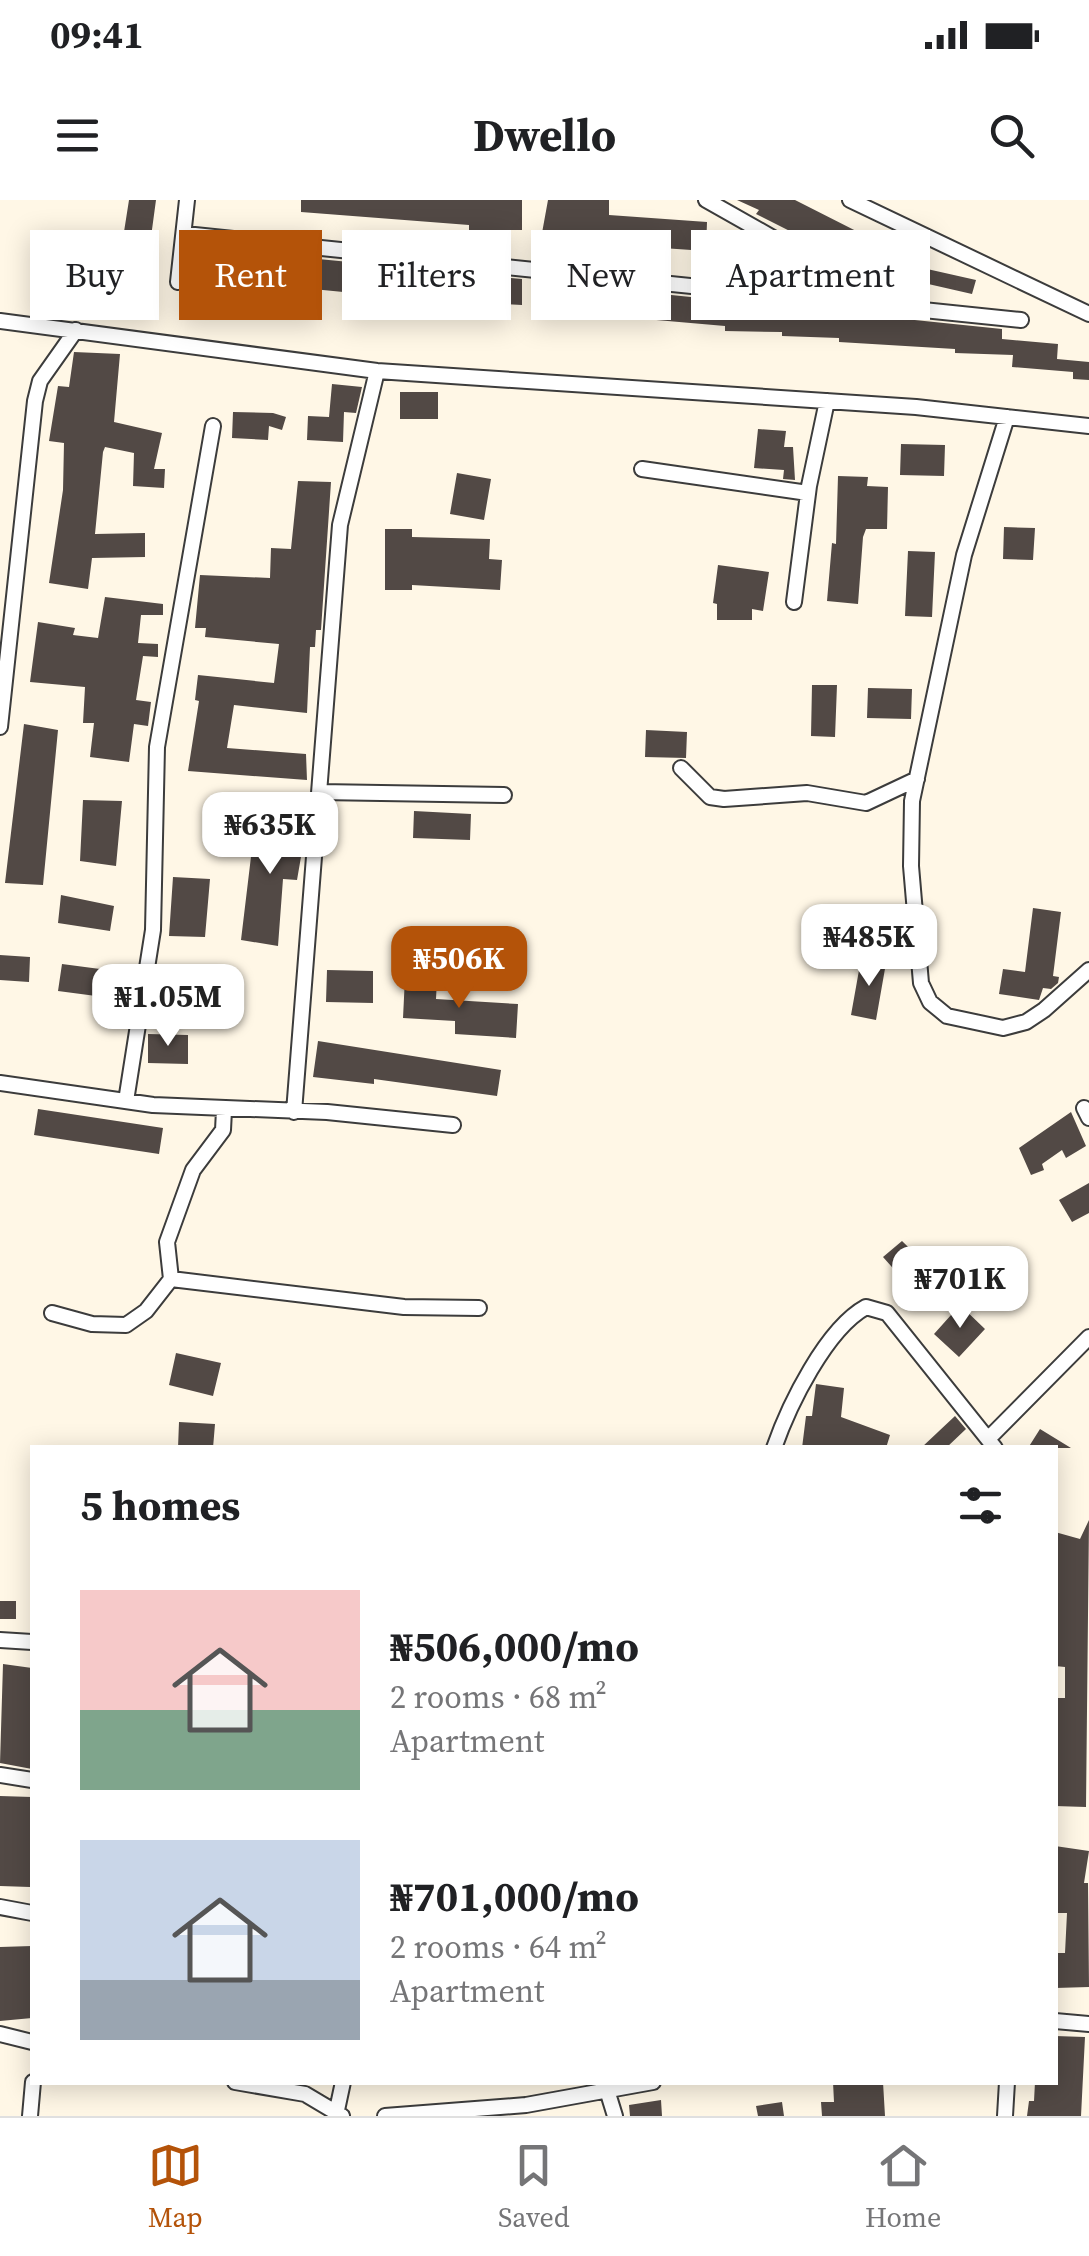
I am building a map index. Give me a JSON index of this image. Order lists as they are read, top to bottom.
{
  "page": {
    "status": "09:41",
    "header": "Dwello",
    "chip": [
      "Buy",
      "Rent",
      "Filters",
      "New",
      "Apartment"
    ],
    "price": [
      "₦635K",
      "₦485K",
      "₦506K",
      "₦1.05M",
      "₦701K"
    ],
    "heading": "5 homes",
    "list": [
      {
        "name": "₦506,000/mo",
        "note": "2 rooms · 68 m² · Apartment"
      },
      {
        "name": "₦701,000/mo",
        "note": "2 rooms · 64 m² · Apartment"
      }
    ],
    "tabs": ["Map", "Saved", "Home"]
  }
}
